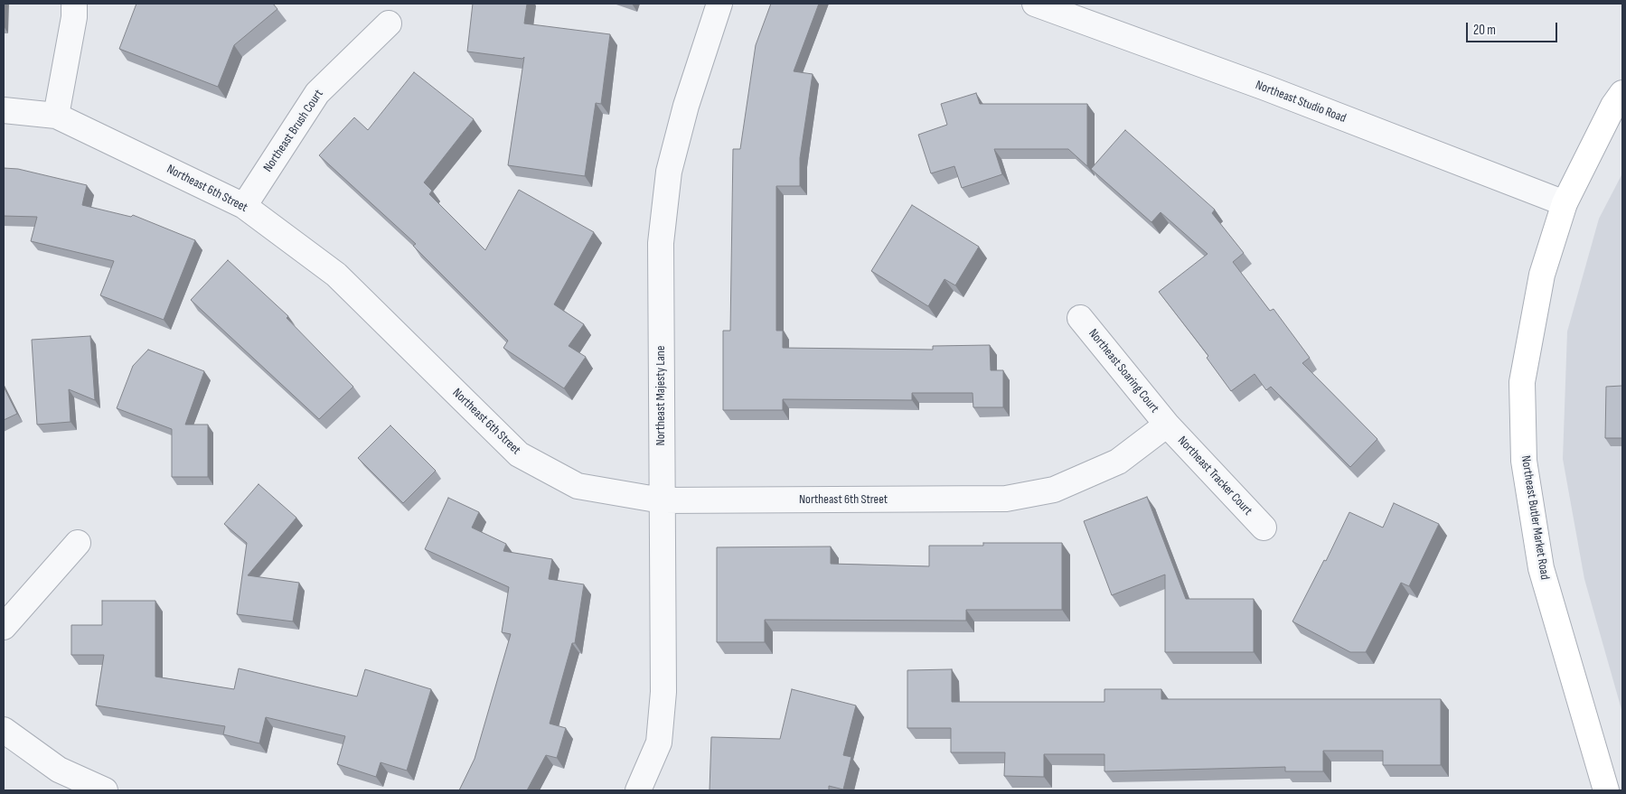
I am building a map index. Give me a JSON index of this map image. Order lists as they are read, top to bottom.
{
  "streets": {
    "main road": ["Northeast Butler Market Road"],
    "street": [
      "Northeast Studio Road",
      "Northeast Brush Court",
      "Northeast 6th Street",
      "Northeast Soaring Court",
      "Northeast Majesty Lane",
      "Northeast Tracker Court"
    ]
  },
  "crossings": [
    ["Northeast Studio Road", "Northeast Butler Market Road"],
    ["Northeast Brush Court", "Northeast 6th Street"],
    ["Northeast 6th Street", "Northeast Soaring Court"],
    ["Northeast 6th Street", "Northeast Majesty Lane"],
    ["Northeast 6th Street", "Northeast Tracker Court"],
    ["Northeast Soaring Court", "Northeast Tracker Court"]
  ],
  "scale_bar": "20 m"
}
